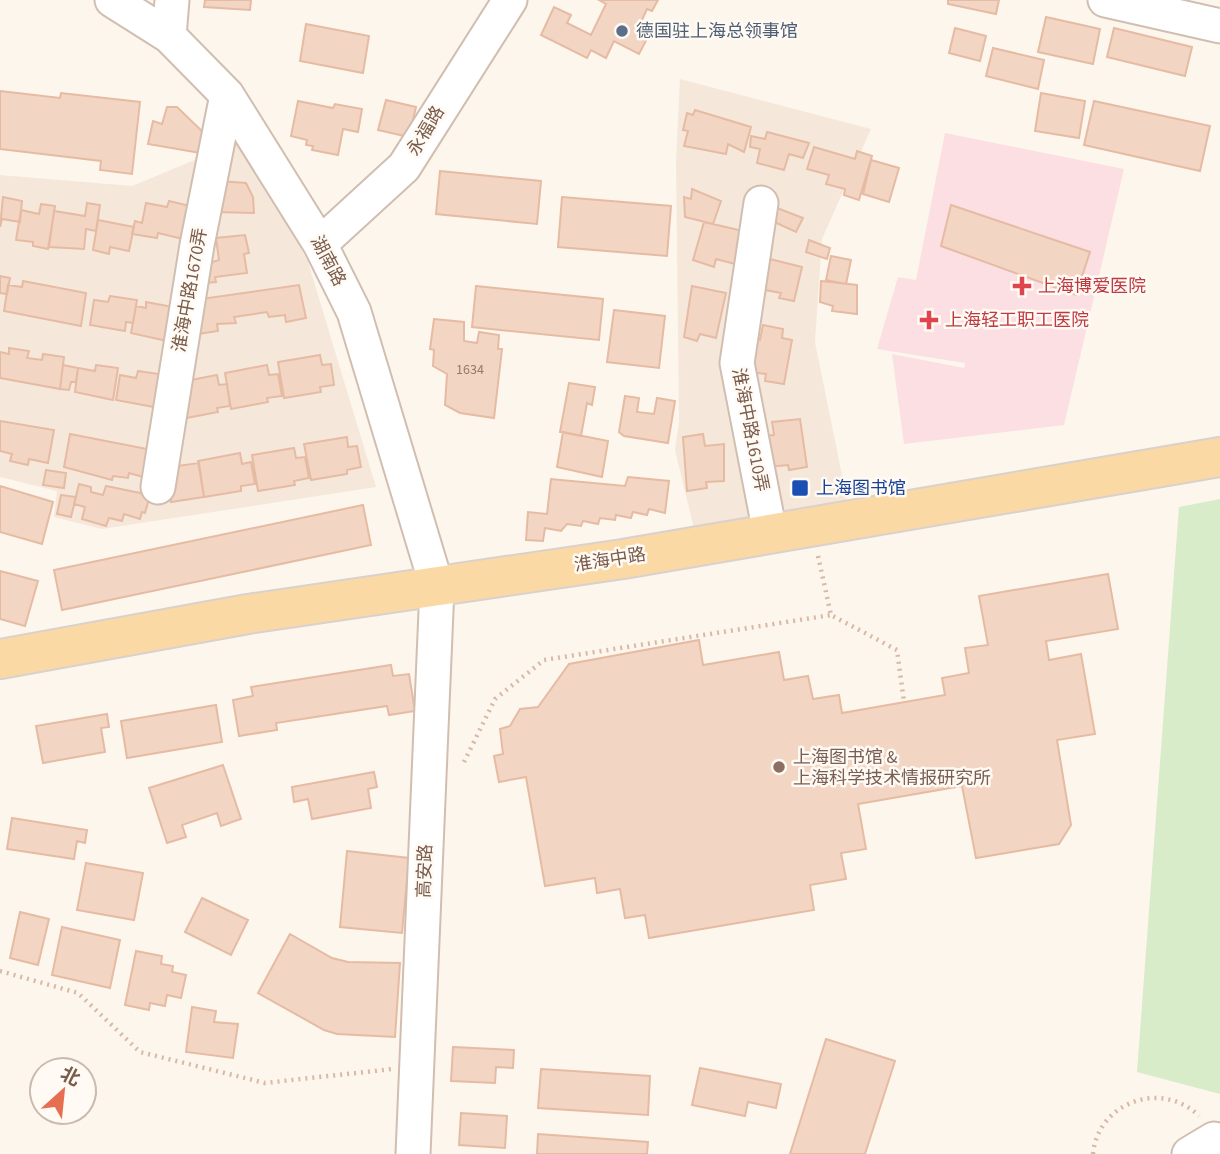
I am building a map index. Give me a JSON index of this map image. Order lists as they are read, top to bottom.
{
  "streets": {
    "main road": ["淮海中路"],
    "street": [
      "永福路",
      "湖南路",
      "淮海中路1670弄",
      "淮海中路1610弄",
      "高安路"
    ]
  },
  "crossings": [
    ["永福路", "湖南路"],
    ["湖南路", "淮海中路1670弄"],
    ["湖南路", "淮海中路"],
    ["湖南路", "高安路"],
    ["淮海中路1610弄", "淮海中路"],
    ["淮海中路", "高安路"]
  ],
  "places": {
    "other": ["德国驻上海总领事馆", "上海图书馆 & 上海科学技术情报研究所"],
    "health": ["上海博爱医院", "上海轻工职工医院"],
    "transit": ["上海图书馆"]
  },
  "house_numbers": ["1634"],
  "north": "top right"
}
